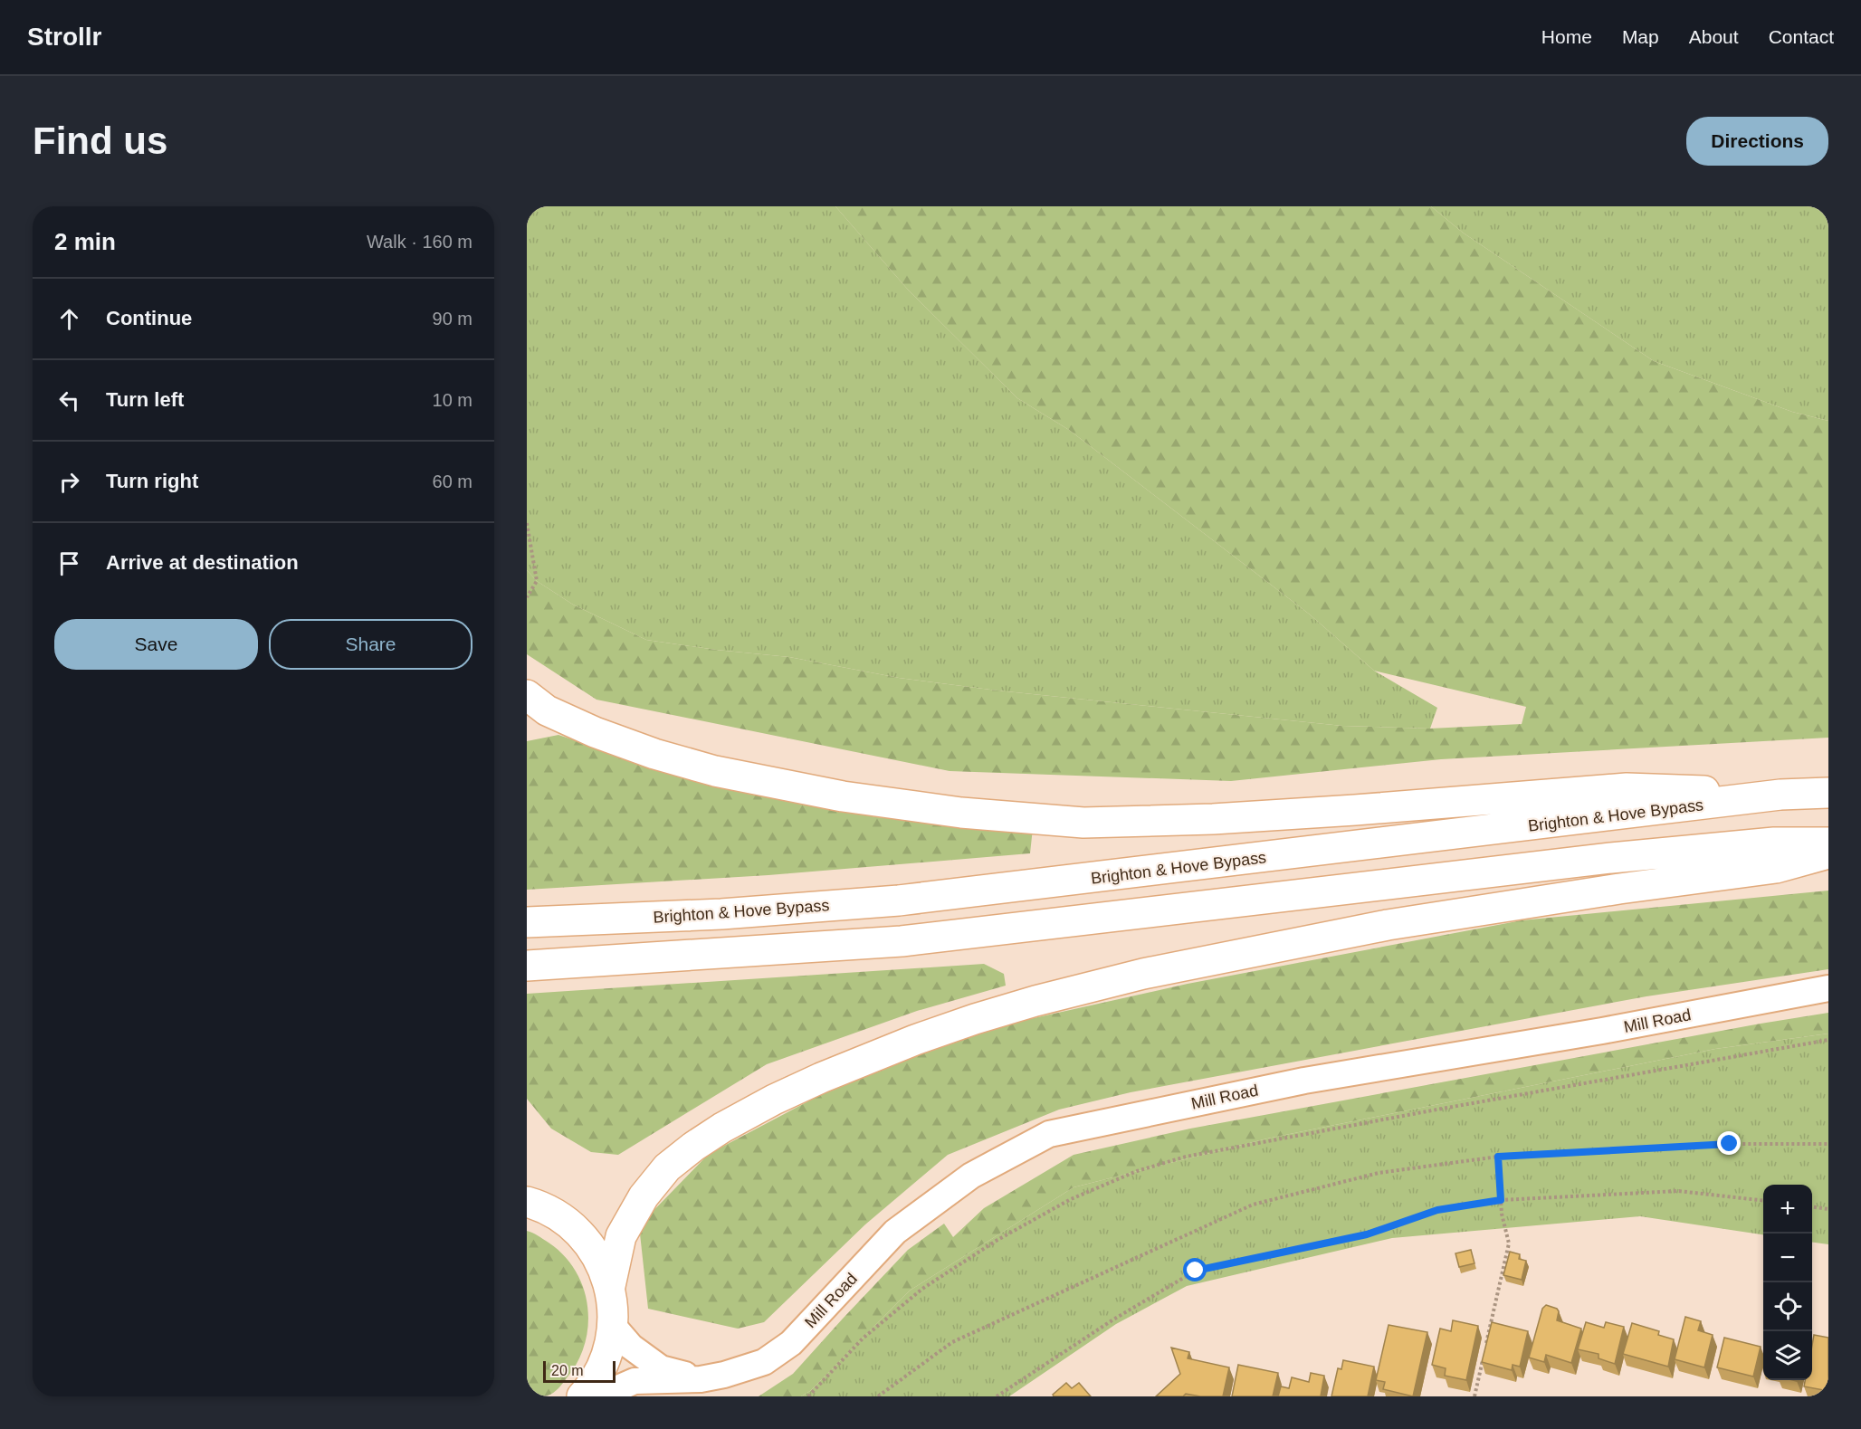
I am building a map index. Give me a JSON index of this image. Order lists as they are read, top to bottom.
{
  "streets": {
    "main road": ["Brighton & Hove Bypass"],
    "street": ["Mill Road"]
  },
  "scale_bar": "20 m",
  "page": {
    "header": "Strollr",
    "nav": [
      "Home",
      "Map",
      "About",
      "Contact"
    ],
    "buttons": [
      "Directions",
      ["Save", "Share"]
    ],
    "title": "Find us",
    "heading": ["2 min", "Walk · 160 m"],
    "list": [
      ["Continue", "90 m"],
      ["Turn left", "10 m"],
      ["Turn right", "60 m"],
      "Arrive at destination"
    ],
    "map_buttons": ["+", "−"],
    "scale": "20 m"
  }
}
